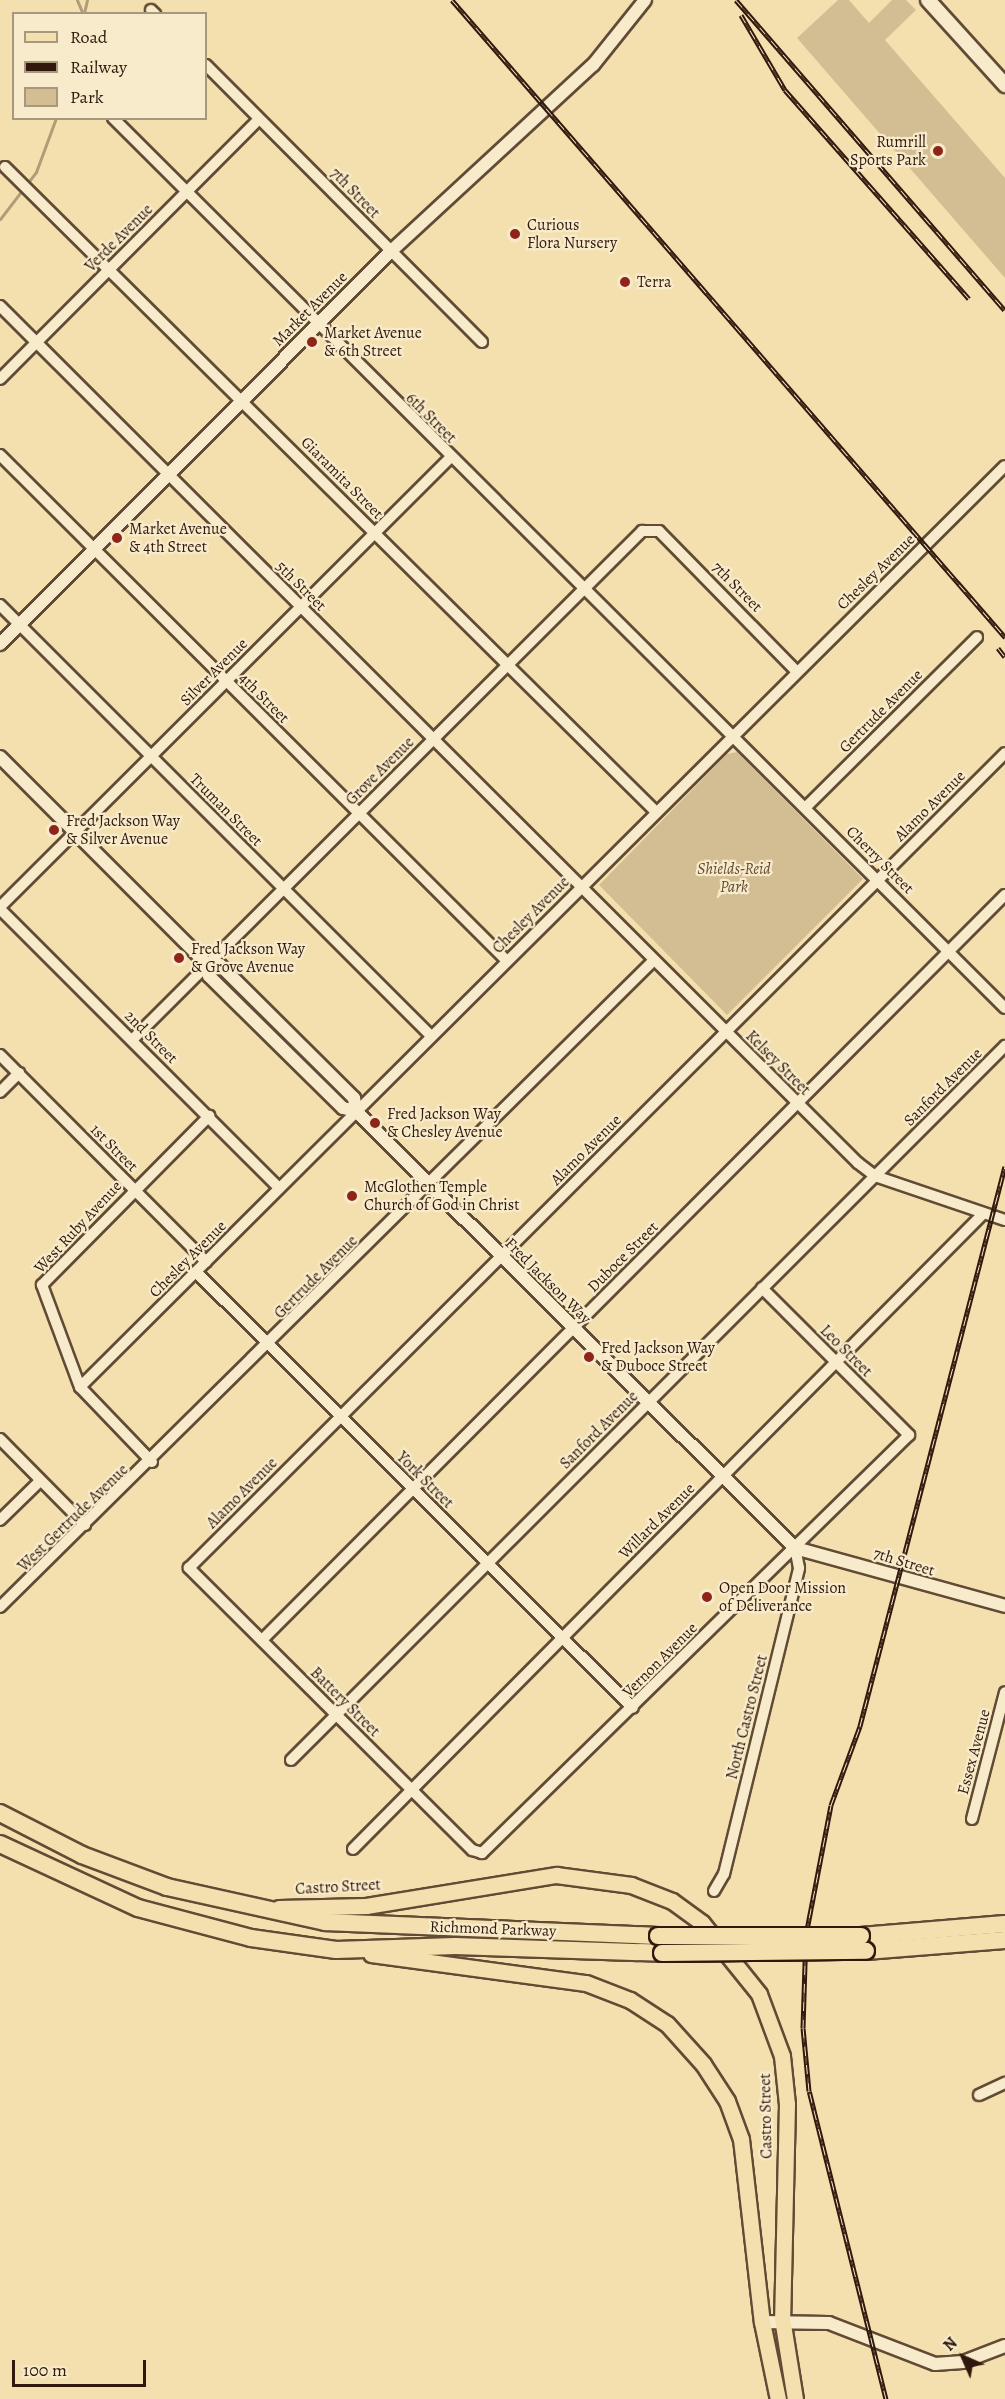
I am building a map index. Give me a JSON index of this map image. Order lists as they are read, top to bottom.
{
  "streets": {
    "highway": ["Richmond Parkway"],
    "main road": ["Castro Street"],
    "street": [
      "7th Street",
      "Verde Avenue",
      "Market Avenue",
      "6th Street",
      "Giaramita Street",
      "Chesley Avenue",
      "5th Street",
      "Silver Avenue",
      "4th Street",
      "Gertrude Avenue",
      "Grove Avenue",
      "Alamo Avenue",
      "Truman Street",
      "Cherry Street",
      "2nd Street",
      "Kelsey Street",
      "Sanford Avenue",
      "1st Street",
      "West Ruby Avenue",
      "Duboce Street",
      "Fred Jackson Way",
      "Leo Street",
      "York Street",
      "West Gertrude Avenue",
      "Willard Avenue",
      "Vernon Avenue",
      "Battery Street",
      "North Castro Street",
      "Essex Avenue"
    ]
  },
  "crossings": [
    ["7th Street", "Verde Avenue"],
    ["7th Street", "Market Avenue"],
    ["7th Street", "Chesley Avenue"],
    ["7th Street", "Grove Avenue"],
    ["7th Street", "Fred Jackson Way"],
    ["7th Street", "Vernon Avenue"],
    ["7th Street", "North Castro Street"],
    ["Verde Avenue", "6th Street"],
    ["Verde Avenue", "Giaramita Street"],
    ["Verde Avenue", "5th Street"],
    ["Market Avenue", "6th Street"],
    ["Market Avenue", "Giaramita Street"],
    ["Market Avenue", "5th Street"],
    ["Market Avenue", "4th Street"],
    ["Market Avenue", "Truman Street"],
    ["6th Street", "Chesley Avenue"],
    ["6th Street", "Silver Avenue"],
    ["6th Street", "Grove Avenue"],
    ["6th Street", "Cherry Street"],
    ["Giaramita Street", "Chesley Avenue"],
    ["Giaramita Street", "Silver Avenue"],
    ["Giaramita Street", "Grove Avenue"],
    ["Chesley Avenue", "5th Street"],
    ["Chesley Avenue", "4th Street"],
    ["Chesley Avenue", "Truman Street"],
    ["Chesley Avenue", "Cherry Street"],
    ["Chesley Avenue", "2nd Street"],
    ["Chesley Avenue", "Kelsey Street"],
    ["Chesley Avenue", "1st Street"],
    ["Chesley Avenue", "West Ruby Avenue"],
    ["Chesley Avenue", "Fred Jackson Way"],
    ["Chesley Avenue", "York Street"],
    ["5th Street", "Silver Avenue"],
    ["5th Street", "Grove Avenue"],
    ["5th Street", "Kelsey Street"],
    ["Silver Avenue", "4th Street"],
    ["Silver Avenue", "Truman Street"],
    ["Silver Avenue", "2nd Street"],
    ["Silver Avenue", "Fred Jackson Way"],
    ["4th Street", "Grove Avenue"],
    ["Gertrude Avenue", "Cherry Street"],
    ["Gertrude Avenue", "Kelsey Street"],
    ["Gertrude Avenue", "West Ruby Avenue"],
    ["Gertrude Avenue", "Fred Jackson Way"],
    ["Gertrude Avenue", "York Street"],
    ["Gertrude Avenue", "West Gertrude Avenue"],
    ["Grove Avenue", "Truman Street"],
    ["Grove Avenue", "2nd Street"],
    ["Grove Avenue", "Fred Jackson Way"],
    ["Alamo Avenue", "Cherry Street"],
    ["Alamo Avenue", "Kelsey Street"],
    ["Alamo Avenue", "Fred Jackson Way"],
    ["Alamo Avenue", "York Street"],
    ["Alamo Avenue", "Battery Street"],
    ["Cherry Street", "Duboce Street"],
    ["2nd Street", "West Ruby Avenue"],
    ["Kelsey Street", "Sanford Avenue"],
    ["Kelsey Street", "Duboce Street"],
    ["Kelsey Street", "Willard Avenue"],
    ["Sanford Avenue", "Fred Jackson Way"],
    ["Sanford Avenue", "Leo Street"],
    ["Sanford Avenue", "York Street"],
    ["Sanford Avenue", "Battery Street"],
    ["1st Street", "West Ruby Avenue"],
    ["West Ruby Avenue", "West Gertrude Avenue"],
    ["Duboce Street", "Fred Jackson Way"],
    ["Duboce Street", "York Street"],
    ["Duboce Street", "Battery Street"],
    ["Fred Jackson Way", "Willard Avenue"],
    ["Fred Jackson Way", "Vernon Avenue"],
    ["Fred Jackson Way", "North Castro Street"],
    ["Leo Street", "Willard Avenue"],
    ["Leo Street", "Vernon Avenue"],
    ["York Street", "Willard Avenue"],
    ["York Street", "Vernon Avenue"],
    ["Willard Avenue", "Battery Street"],
    ["Vernon Avenue", "Battery Street"],
    ["Vernon Avenue", "North Castro Street"],
    ["Castro Street", "Richmond Parkway"]
  ],
  "parks": ["Shields-Reid Park"],
  "places": [
    "Rumrill Sports Park",
    "Curious Flora Nursery",
    "Terra",
    "Market Avenue & 6th Street",
    "Market Avenue & 4th Street",
    "Fred Jackson Way & Silver Avenue",
    "Fred Jackson Way & Grove Avenue",
    "Fred Jackson Way & Chesley Avenue",
    "McGlothen Temple Church of God in Christ",
    "Fred Jackson Way & Duboce Street",
    "Open Door Mission of Deliverance"
  ],
  "legend": ["Road", "Railway", "Park"],
  "scale_bar": "100 m",
  "north": "top left"
}
